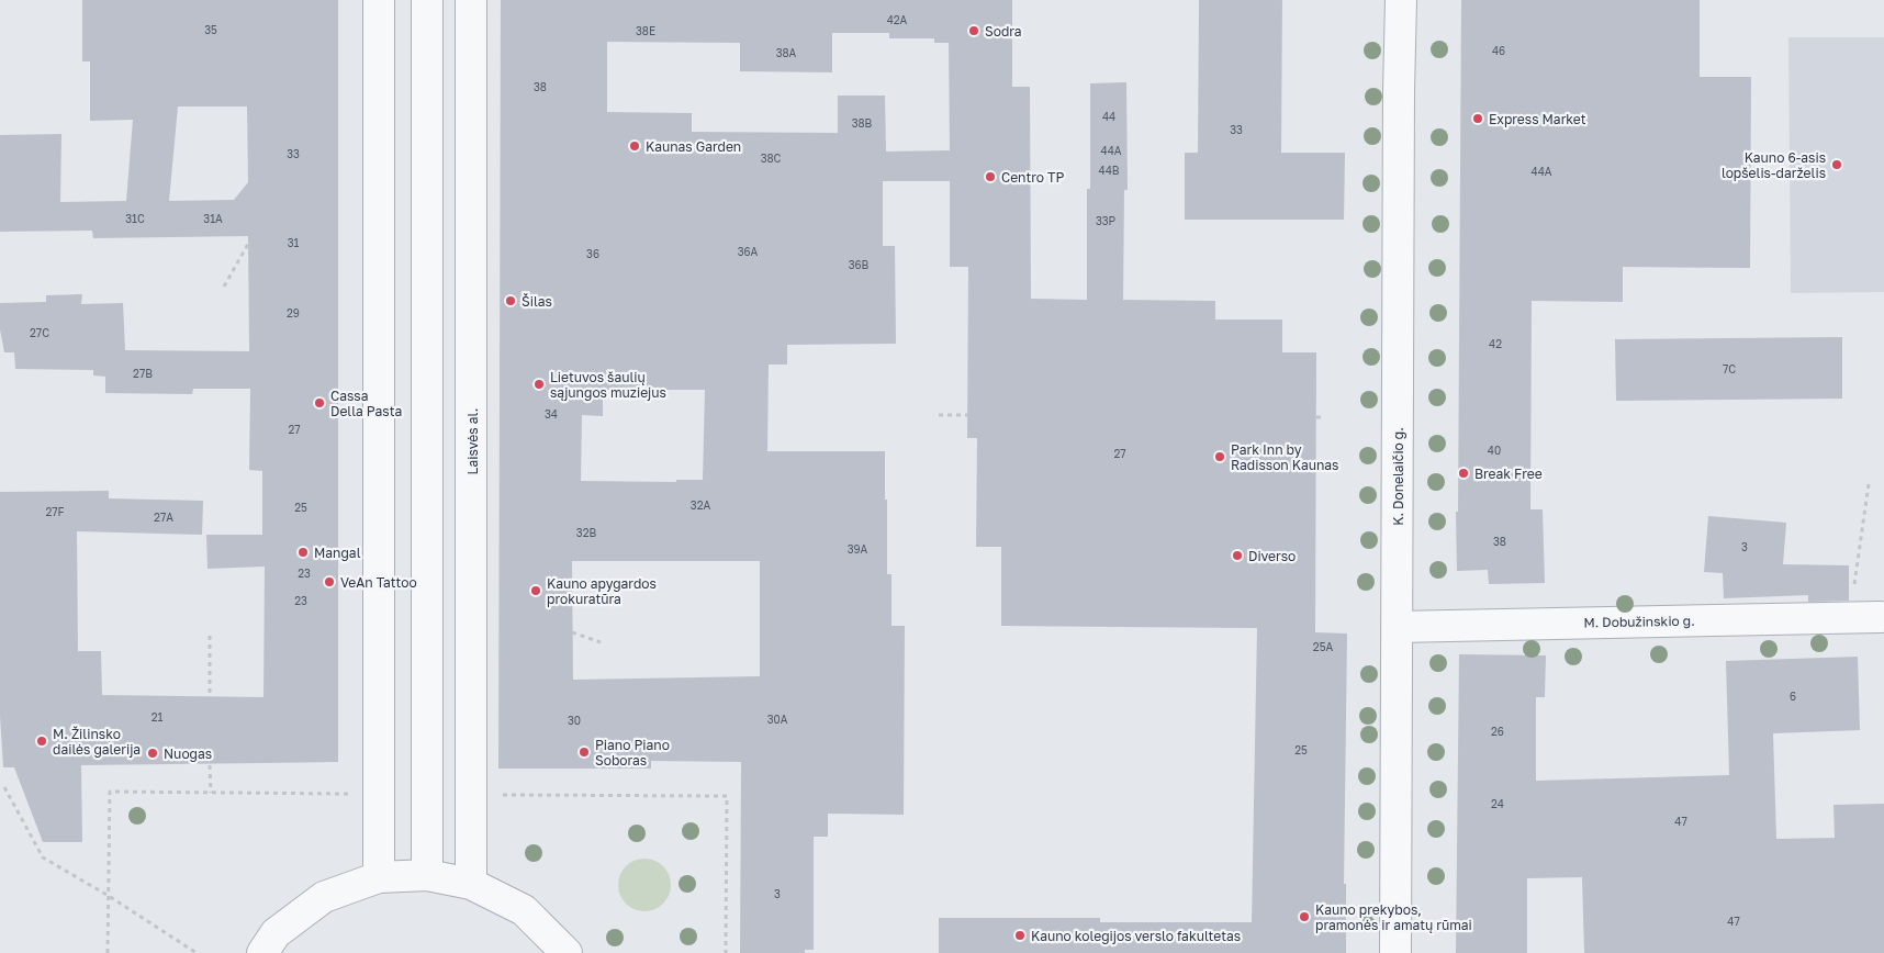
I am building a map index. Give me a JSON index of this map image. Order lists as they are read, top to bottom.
{
  "streets": {
    "street": ["Laisvės al.", "K. Donelaičio g.", "M. Dobužinskio g."]
  },
  "crossings": [
    ["K. Donelaičio g.", "M. Dobužinskio g."]
  ],
  "places": [
    "Sodra",
    "Express Market",
    "Kaunas Garden",
    "Kauno 6-asis lopšelis-darželis",
    "Centro TP",
    "Šilas",
    "Lietuvos šaulių sąjungos muziejus",
    "Cassa Della Pasta",
    "Park Inn by Radisson Kaunas",
    "Break Free",
    "Mangal",
    "Diverso",
    "VeAn Tattoo",
    "Kauno apygardos prokuratūra",
    "M. Žilinsko dailės galerija",
    "Piano Piano Soboras",
    "Nuogas",
    "Kauno prekybos, pramonės ir amatų rūmai",
    "Kauno kolegijos verslo fakultetas"
  ],
  "house_numbers": [
    "42A",
    "35",
    "38E",
    "46",
    "38A",
    "38",
    "44",
    "38B",
    "33",
    "44A",
    "33",
    "38C",
    "44B",
    "44A",
    "31C",
    "31A",
    "33P",
    "31",
    "36A",
    "36",
    "36B",
    "29",
    "27C",
    "42",
    "7C",
    "27B",
    "34",
    "27",
    "40",
    "27",
    "32A",
    "25",
    "27F",
    "27A",
    "32B",
    "38",
    "3",
    "39A",
    "23",
    "23",
    "25A",
    "6",
    "21",
    "30A",
    "30",
    "26",
    "25",
    "24",
    "47",
    "3",
    "47"
  ]
}
